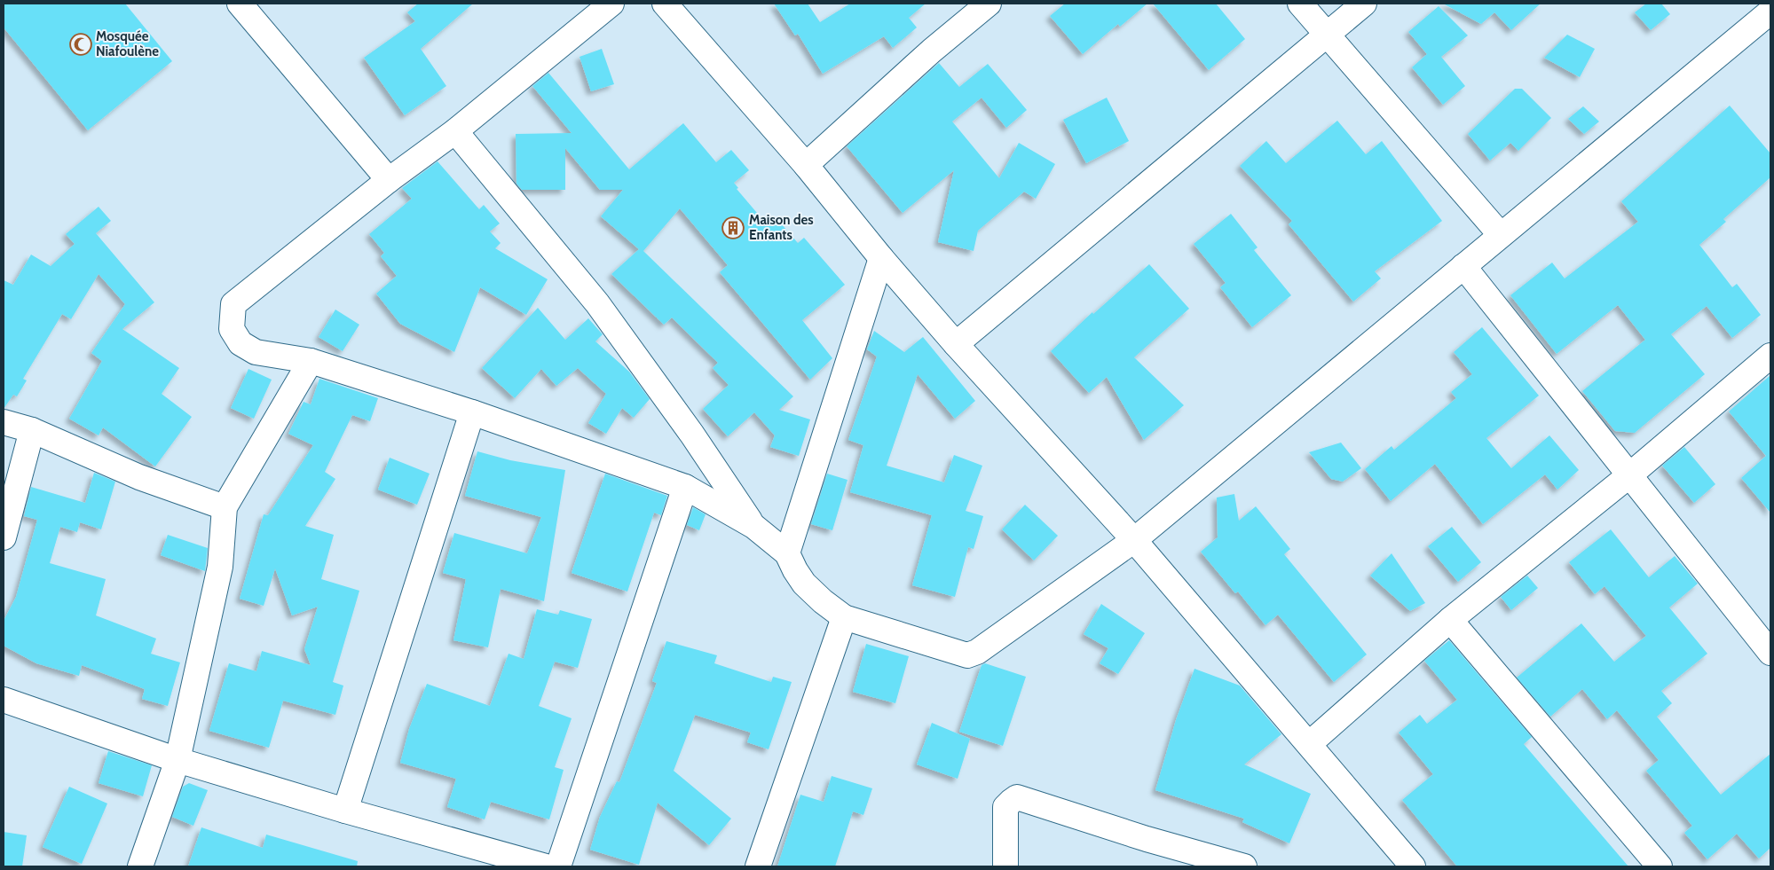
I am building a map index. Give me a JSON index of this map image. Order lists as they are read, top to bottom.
{
  "places": {
    "mosque": ["Mosquée Niafoulène"],
    "building": ["Maison des Enfants"]
  }
}
